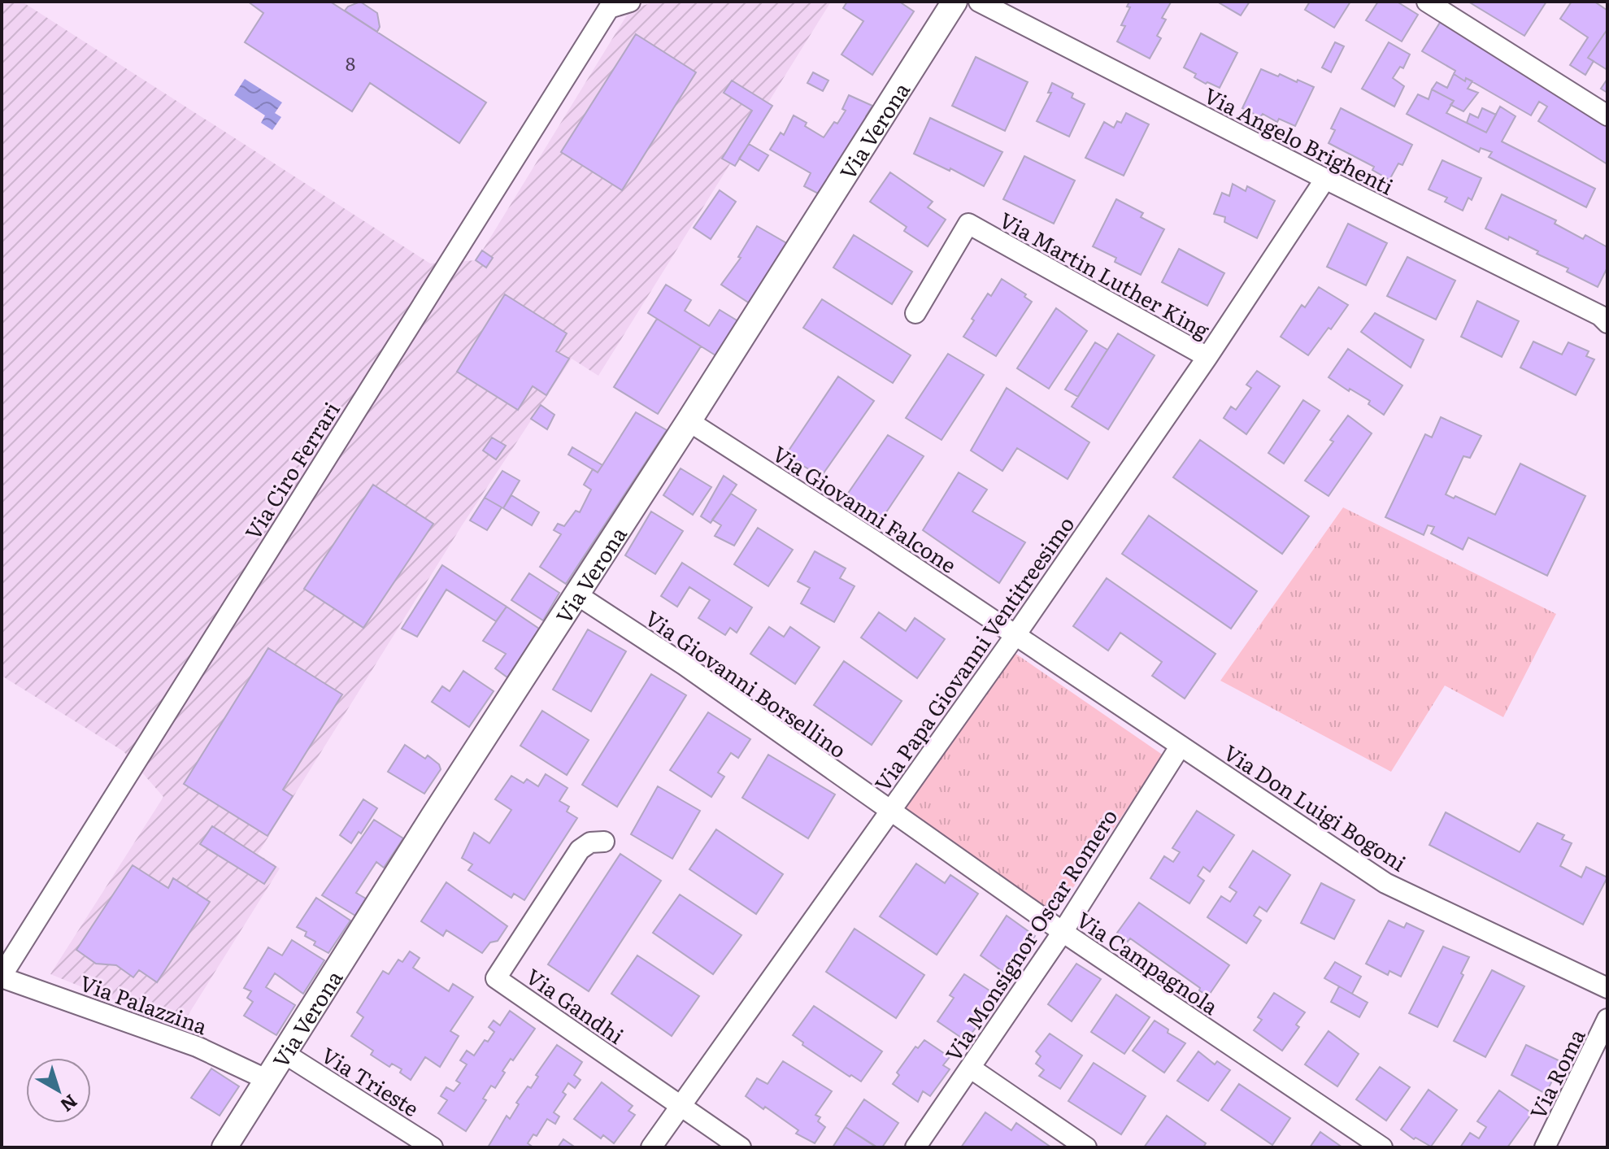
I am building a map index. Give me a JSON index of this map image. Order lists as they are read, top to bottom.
{
  "streets": {
    "street": [
      "Via Verona",
      "Via Angelo Brighenti",
      "Via Martin Luther King",
      "Via Ciro Ferrari",
      "Via Giovanni Falcone",
      "Via Papa Giovanni Ventitreesimo",
      "Via Giovanni Borsellino",
      "Via Don Luigi Bogoni",
      "Via Monsignor Oscar Romero",
      "Via Campagnola",
      "Via Palazzina",
      "Via Gandhi",
      "Via Roma",
      "Via Trieste"
    ]
  },
  "crossings": [
    ["Via Verona", "Via Giovanni Falcone"],
    ["Via Verona", "Via Giovanni Borsellino"],
    ["Via Verona", "Via Palazzina"],
    ["Via Verona", "Via Trieste"],
    ["Via Angelo Brighenti", "Via Papa Giovanni Ventitreesimo"],
    ["Via Martin Luther King", "Via Papa Giovanni Ventitreesimo"],
    ["Via Ciro Ferrari", "Via Palazzina"],
    ["Via Giovanni Falcone", "Via Papa Giovanni Ventitreesimo"],
    ["Via Giovanni Falcone", "Via Don Luigi Bogoni"],
    ["Via Papa Giovanni Ventitreesimo", "Via Giovanni Borsellino"],
    ["Via Papa Giovanni Ventitreesimo", "Via Don Luigi Bogoni"],
    ["Via Papa Giovanni Ventitreesimo", "Via Campagnola"],
    ["Via Papa Giovanni Ventitreesimo", "Via Gandhi"],
    ["Via Giovanni Borsellino", "Via Campagnola"],
    ["Via Don Luigi Bogoni", "Via Monsignor Oscar Romero"],
    ["Via Monsignor Oscar Romero", "Via Campagnola"]
  ],
  "house_numbers": ["8"],
  "north": "bottom right"
}
